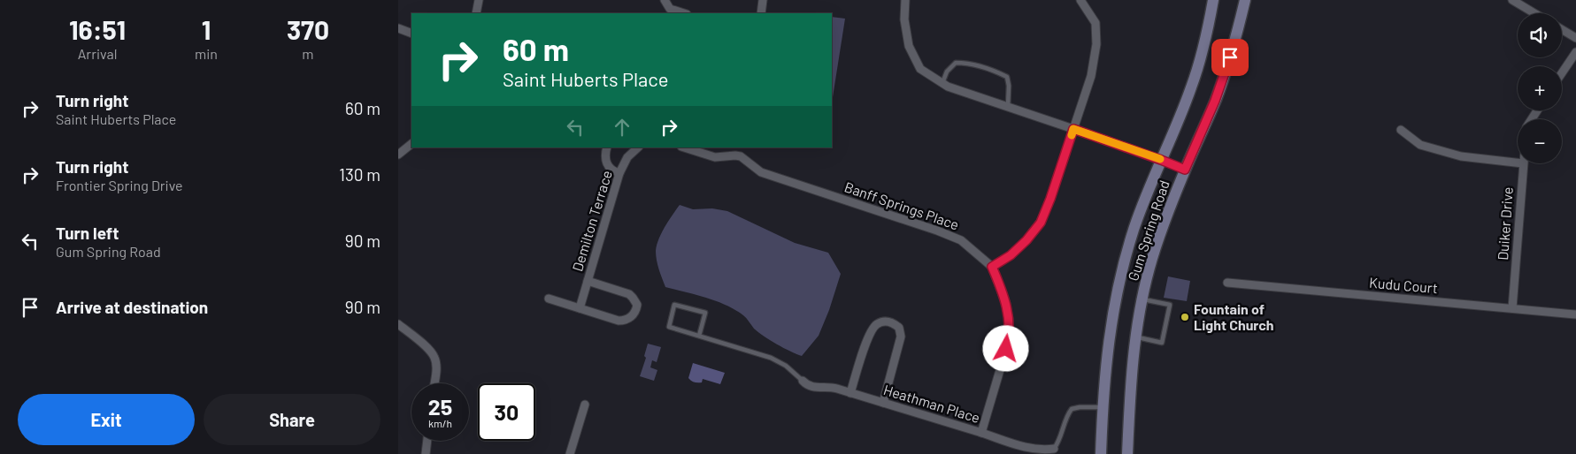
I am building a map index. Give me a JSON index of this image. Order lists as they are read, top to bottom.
{
  "streets": {
    "main road": ["Gum Spring Road"],
    "street": [
      "Banff Springs Place",
      "Demilton Terrace",
      "Duiker Drive",
      "Kudu Court",
      "Heathman Place"
    ]
  },
  "crossings": [
    ["Banff Springs Place", "Heathman Place"],
    ["Duiker Drive", "Kudu Court"]
  ],
  "places": ["Fountain of Light Church"],
  "page": {
    "eta": [
      "16:51",
      "Arrival",
      "1",
      "min",
      "370",
      "m"
    ],
    "map_buttons": ["+", "−"],
    "turn": ["60 m", "Saint Huberts Place"],
    "list": [
      {
        "name": "Turn right",
        "note": "Saint Huberts Place",
        "value": "60 m"
      },
      {
        "name": "Turn right",
        "note": "Frontier Spring Drive",
        "value": "130 m"
      },
      {
        "name": "Turn left",
        "note": "Gum Spring Road",
        "value": "90 m"
      },
      {
        "name": "Arrive at destination",
        "value": "90 m"
      }
    ],
    "speed": "25 km/h",
    "limit": "30",
    "buttons": ["Exit", "Share"]
  }
}
